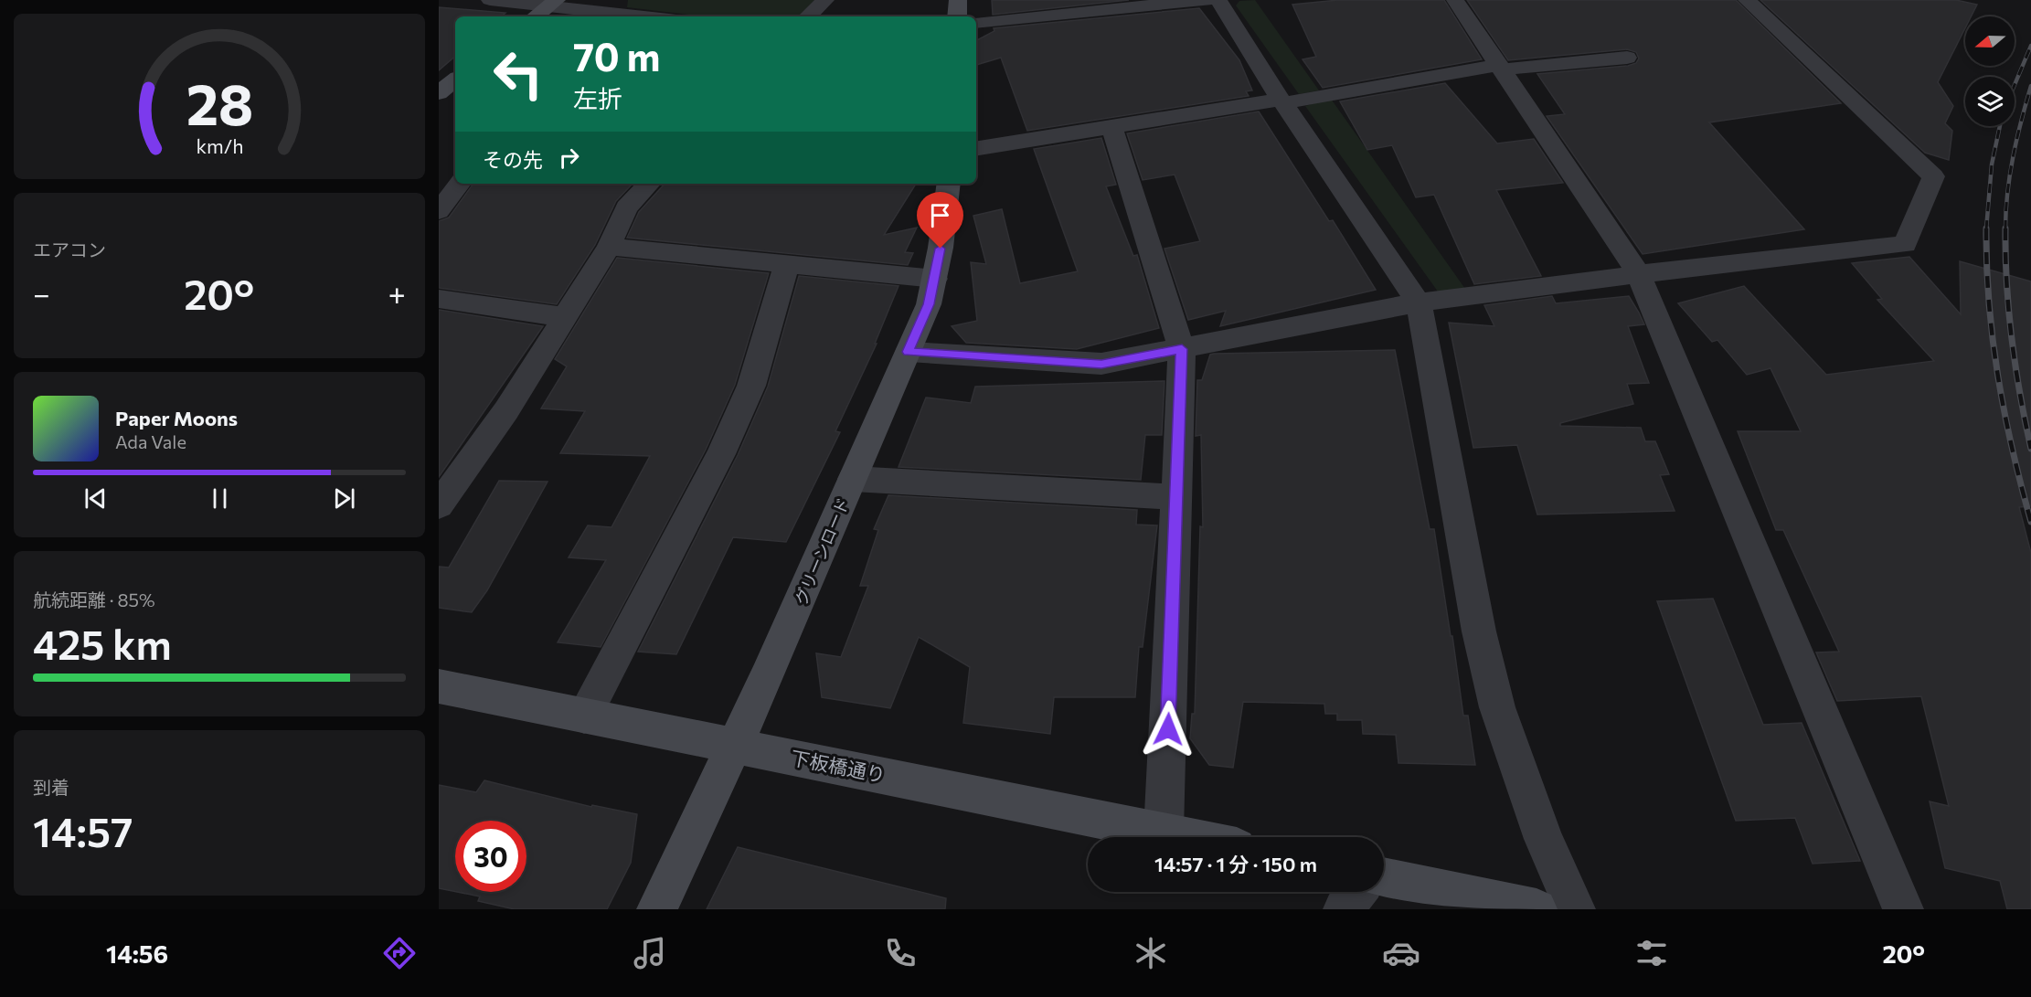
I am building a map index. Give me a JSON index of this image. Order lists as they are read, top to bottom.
{
  "streets": {
    "street": ["グリーンロード", "下板橋通り"]
  },
  "crossings": [
    ["グリーンロード", "下板橋通り"]
  ],
  "north": "left",
  "page": {
    "turn": ["70 m", "左折"],
    "then": "その先",
    "tile": [
      "エアコン",
      ["航続距離 · 85%", "425 km"],
      ["到着", "14:57"]
    ],
    "heat": ["−", "20°", "+"],
    "song": ["Paper Moons", "Ada Vale"],
    "limit": "30",
    "trip": "14:57 · 1 分 · 150 m",
    "tabs": ["14:56", "20°"],
    "gauge": ["28", "km/h"]
  }
}
